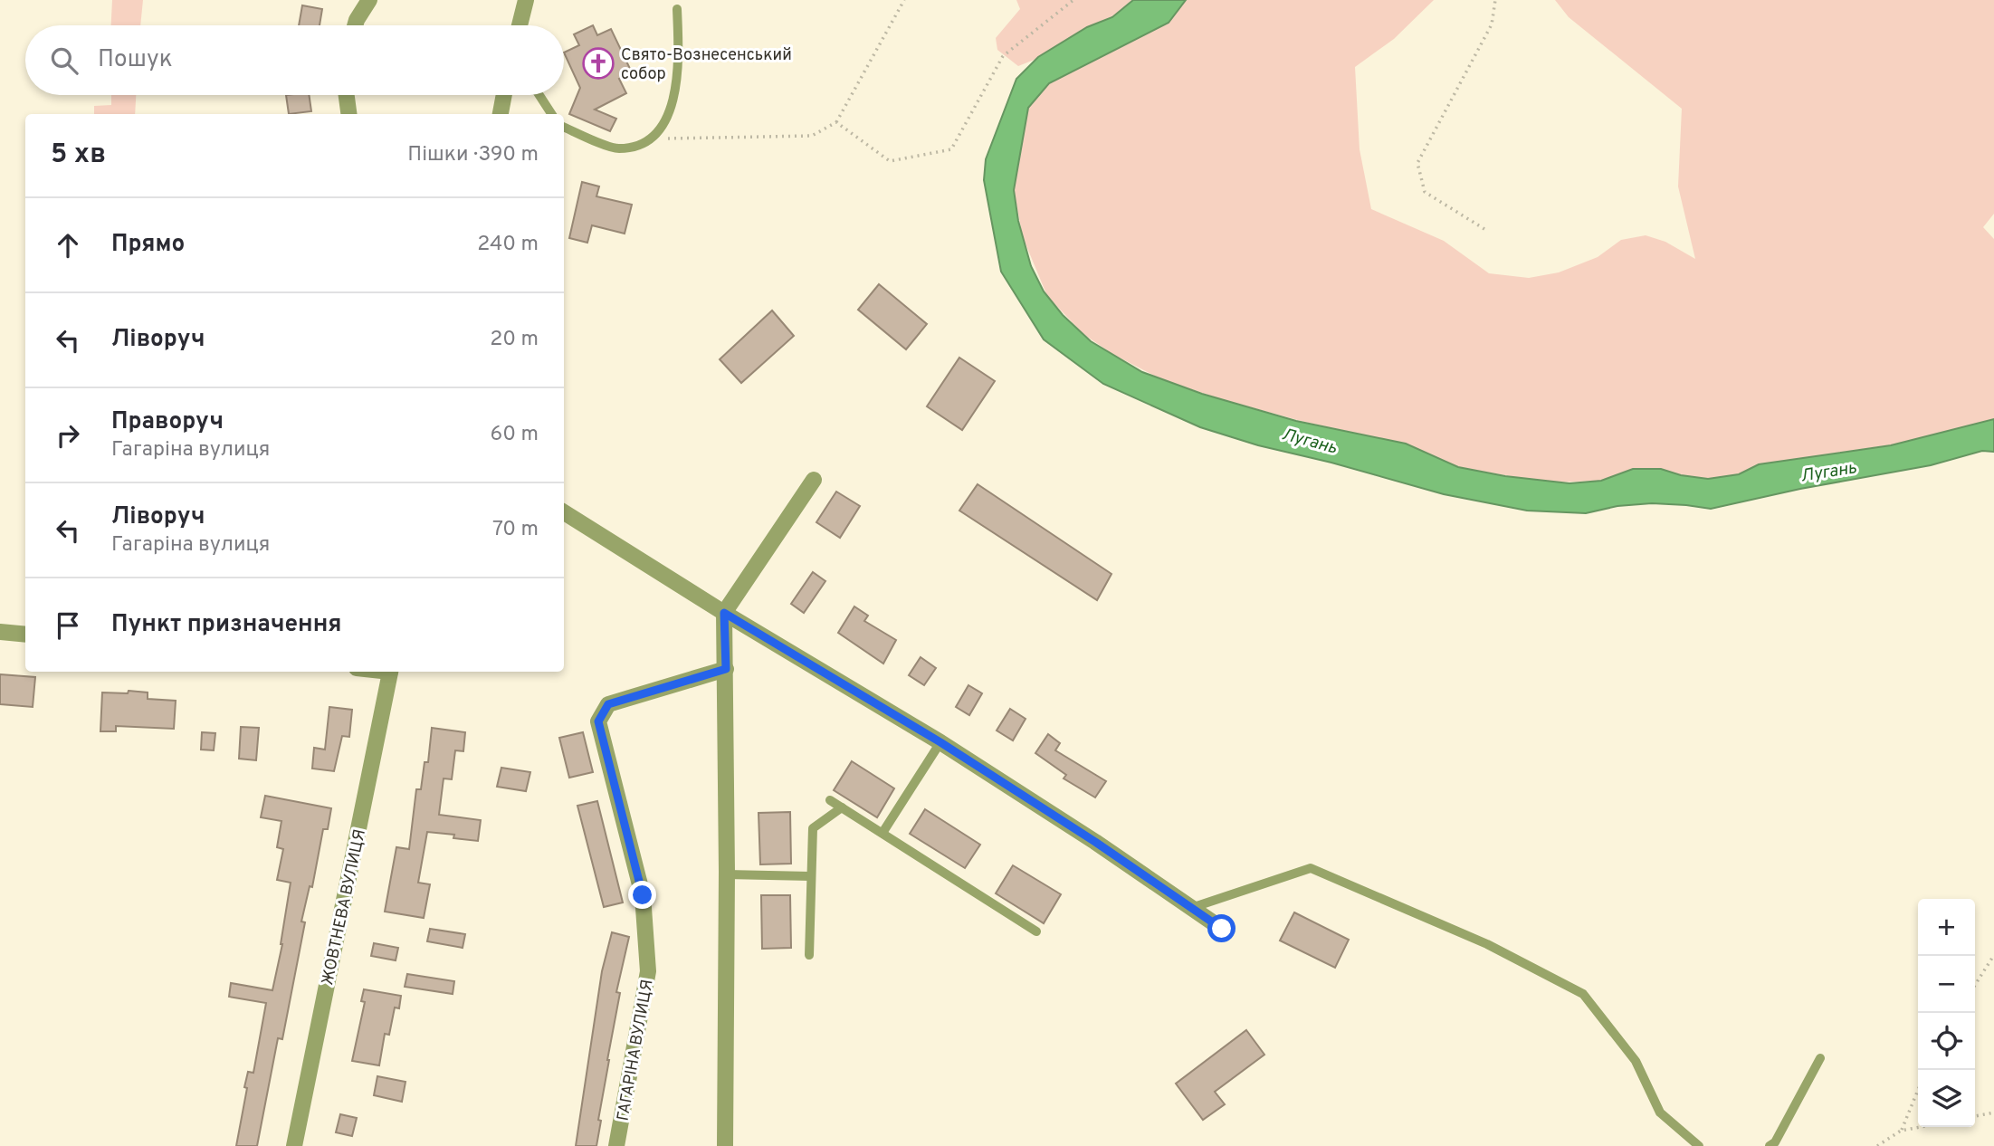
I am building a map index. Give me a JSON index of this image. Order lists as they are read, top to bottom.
{
  "streets": {
    "street": ["ЖОВТНЕВА ВУЛИЦЯ", "ГАГАРІНА ВУЛИЦЯ"]
  },
  "water": ["Лугань"],
  "places": {
    "church": ["Свято-Вознесенський собор"]
  },
  "page": {
    "search": "Пошук",
    "heading": ["5 хв", "Пішки · 390 m"],
    "list": [
      ["Прямо", "240 m"],
      ["Ліворуч", "20 m"],
      ["Праворуч", "Гагаріна вулиця", "60 m"],
      ["Ліворуч", "Гагаріна вулиця", "70 m"],
      "Пункт призначення"
    ],
    "map_buttons": ["+", "−"]
  }
}
